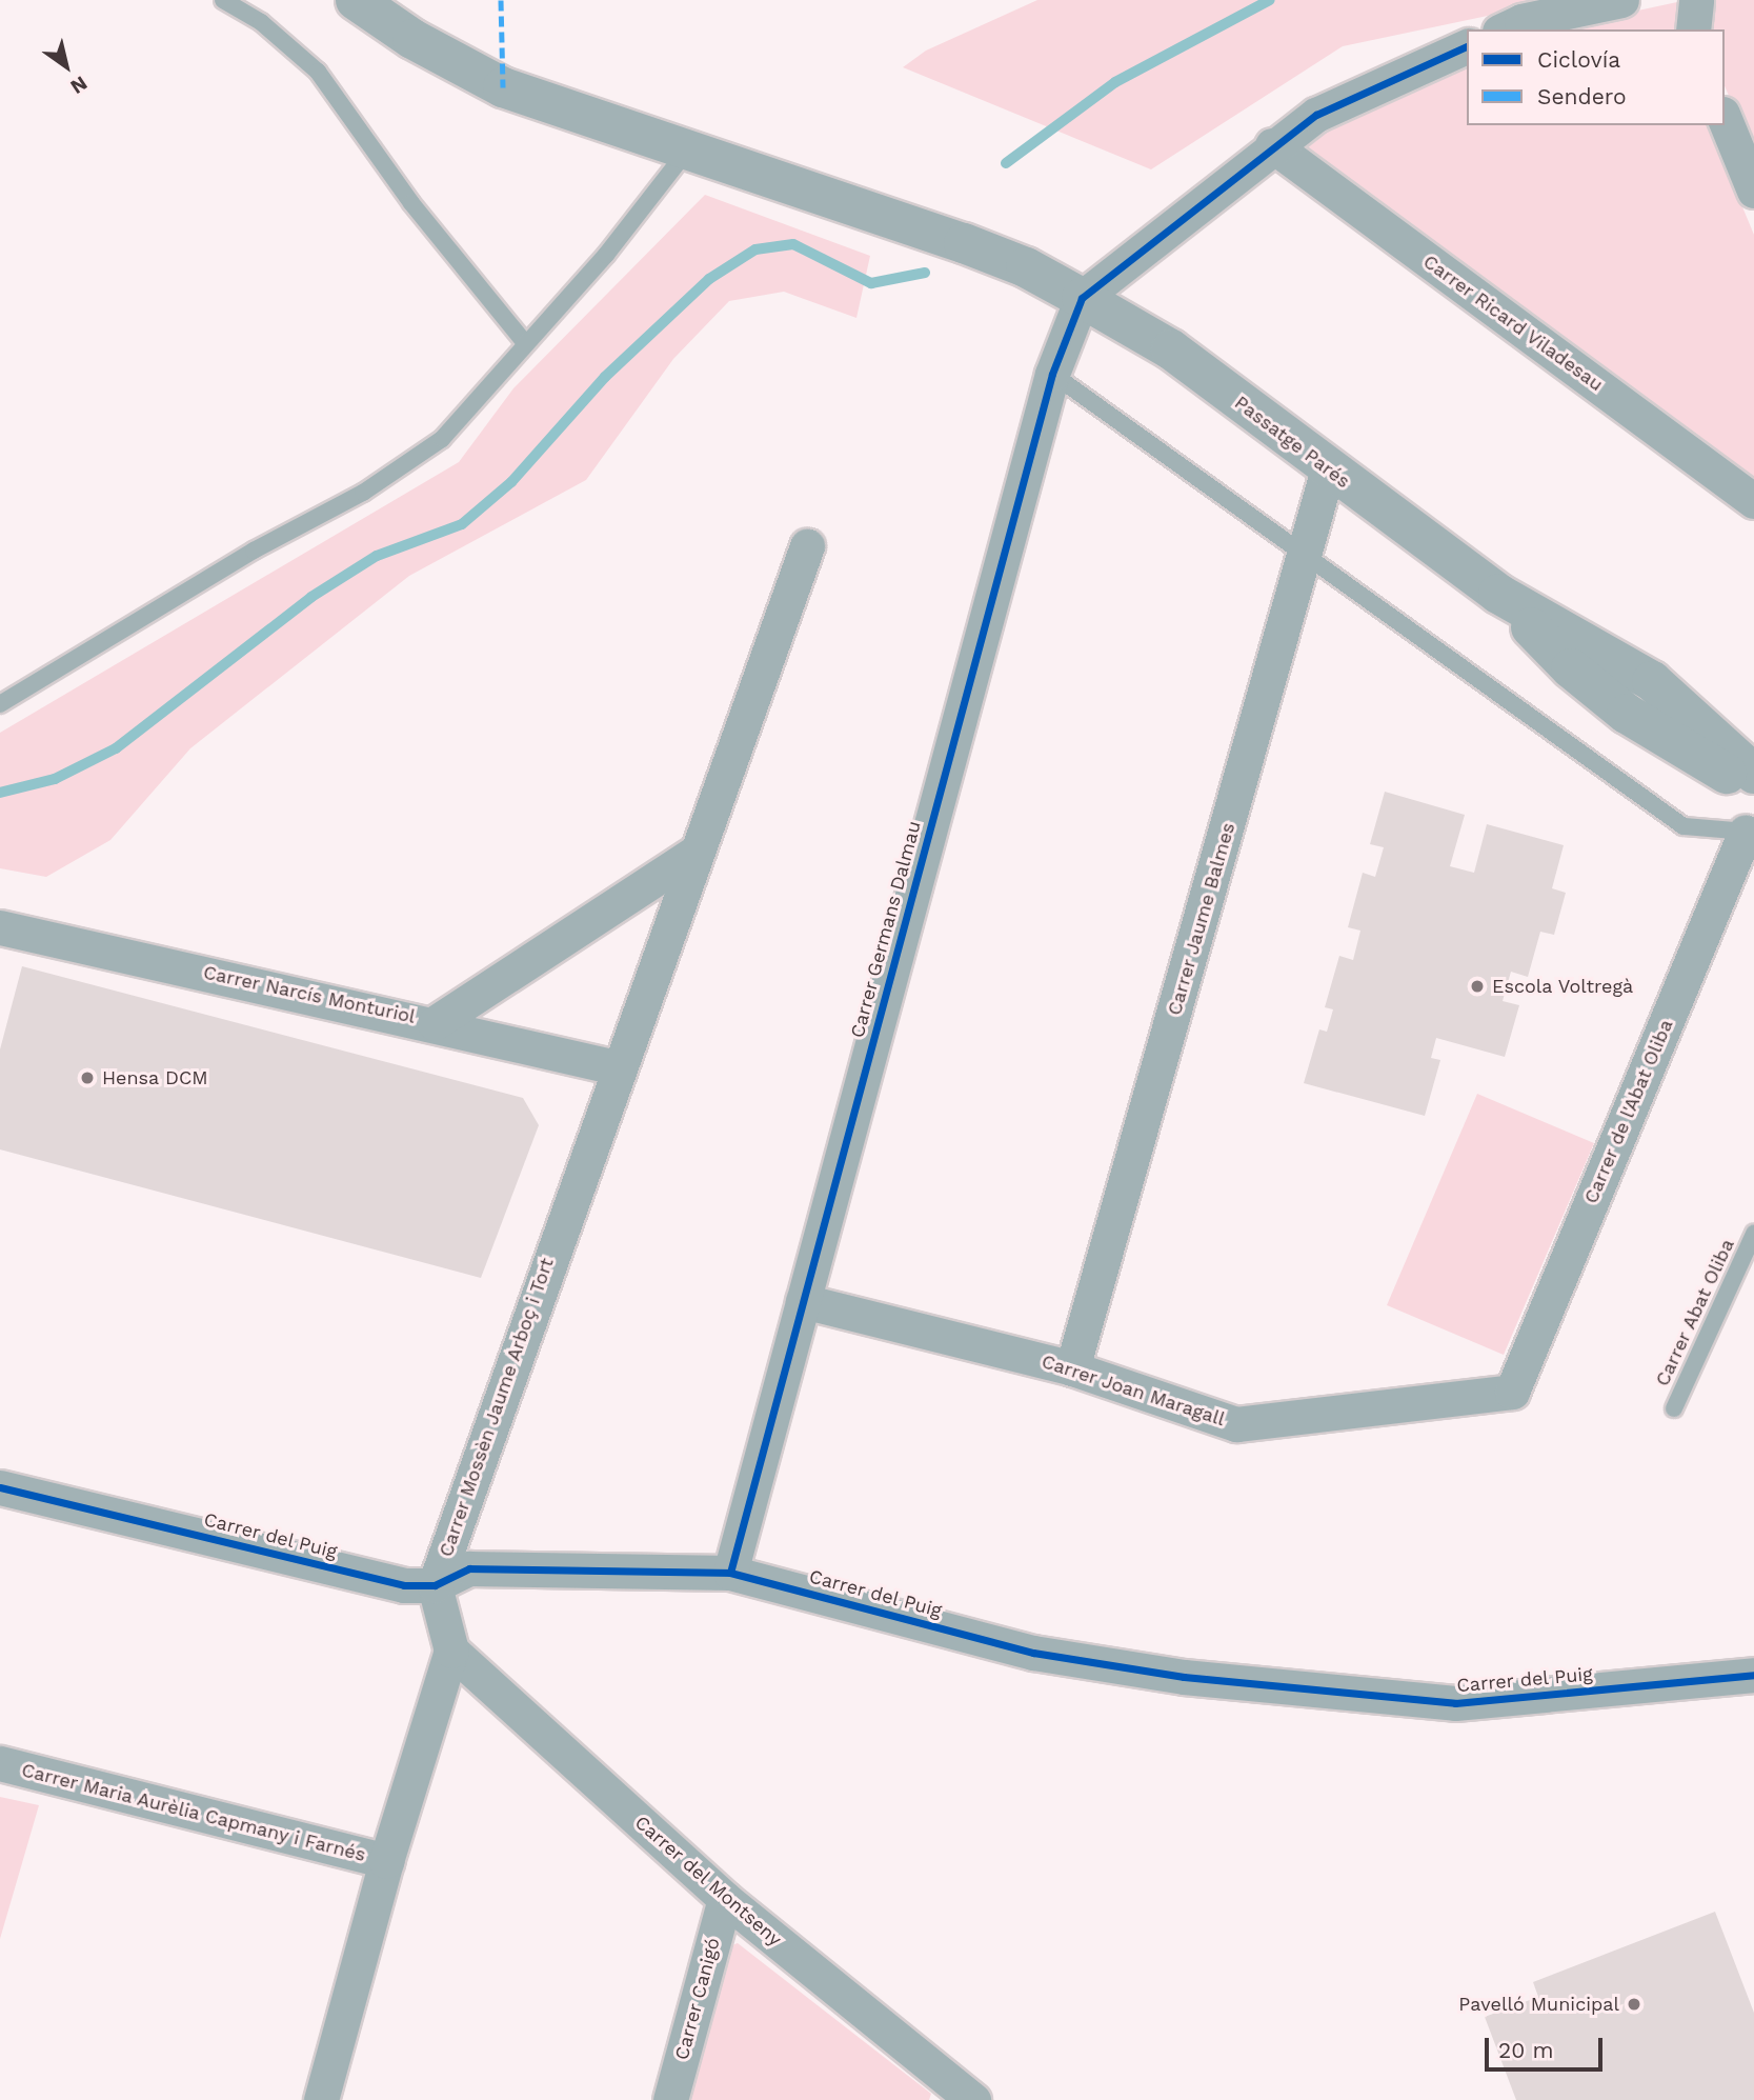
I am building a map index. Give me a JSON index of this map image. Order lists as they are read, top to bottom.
{
  "streets": {
    "street": [
      "Carrer Ricard Viladesau",
      "Passatge Parés",
      "Carrer Jaume Balmes",
      "Carrer Germans Dalmau",
      "Carrer Narcís Monturiol",
      "Carrer de l'Abat Oliba",
      "Carrer Joan Maragall",
      "Carrer Mossèn Jaume Arboç i Tort",
      "Carrer del Puig",
      "Carrer Maria Aurèlia Capmany i Farnés",
      "Carrer del Montseny",
      "Carrer Canigó"
    ],
    "lane": ["Carrer Abat Oliba"]
  },
  "crossings": [
    ["Passatge Parés", "Carrer Jaume Balmes"],
    ["Passatge Parés", "Carrer Germans Dalmau"],
    ["Carrer Jaume Balmes", "Carrer Joan Maragall"],
    ["Carrer Germans Dalmau", "Carrer Joan Maragall"],
    ["Carrer Germans Dalmau", "Carrer del Puig"],
    ["Carrer Narcís Monturiol", "Carrer Mossèn Jaume Arboç i Tort"],
    ["Carrer de l'Abat Oliba", "Carrer Joan Maragall"],
    ["Carrer Mossèn Jaume Arboç i Tort", "Carrer del Puig"],
    ["Carrer del Montseny", "Carrer Canigó"]
  ],
  "places": ["Escola Voltregà", "Hensa DCM", "Pavelló Municipal"],
  "legend": ["Ciclovía", "Sendero"],
  "scale_bar": "20 m",
  "north": "bottom right"
}
